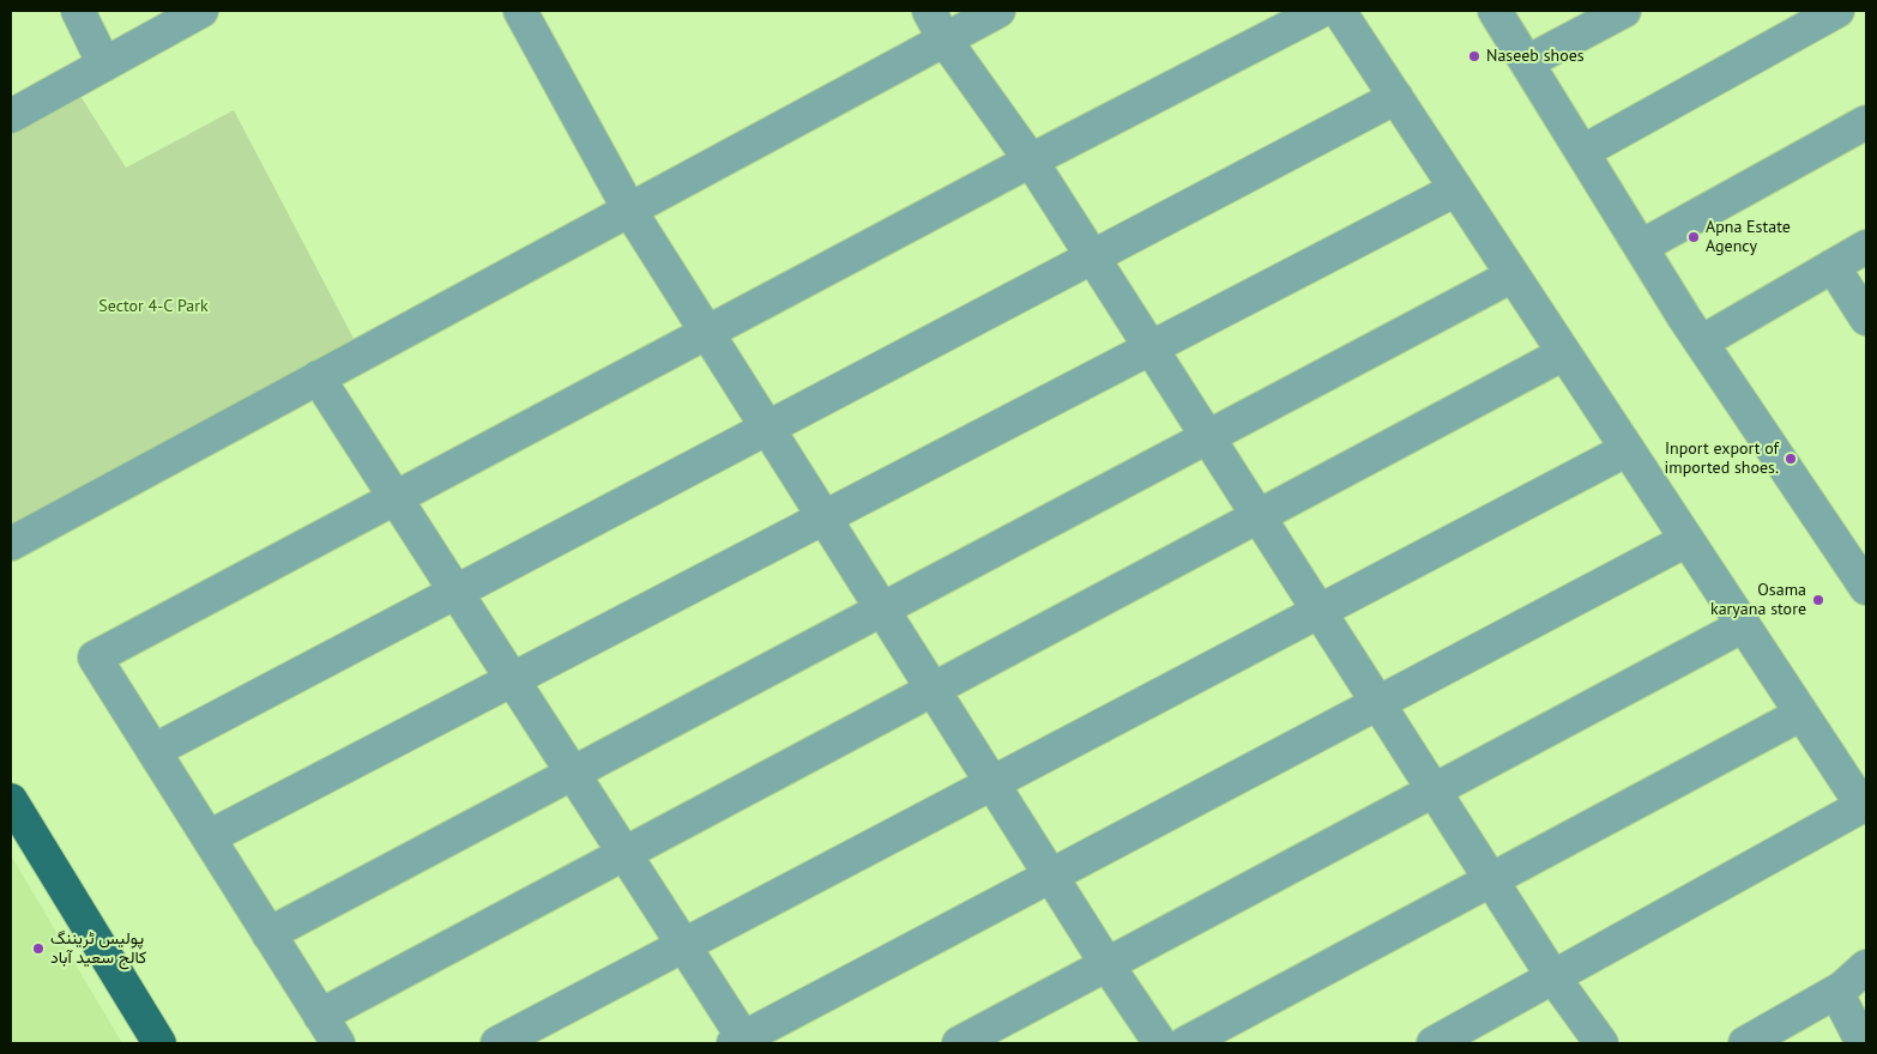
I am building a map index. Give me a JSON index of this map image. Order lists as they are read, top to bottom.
{
  "parks": ["Sector 4-C Park"],
  "places": [
    "Naseeb shoes",
    "Apna Estate Agency",
    "Inport export of imported shoes.",
    "Osama karyana store",
    "پولیس ٹریننگ کالج سعید آباد"
  ]
}
